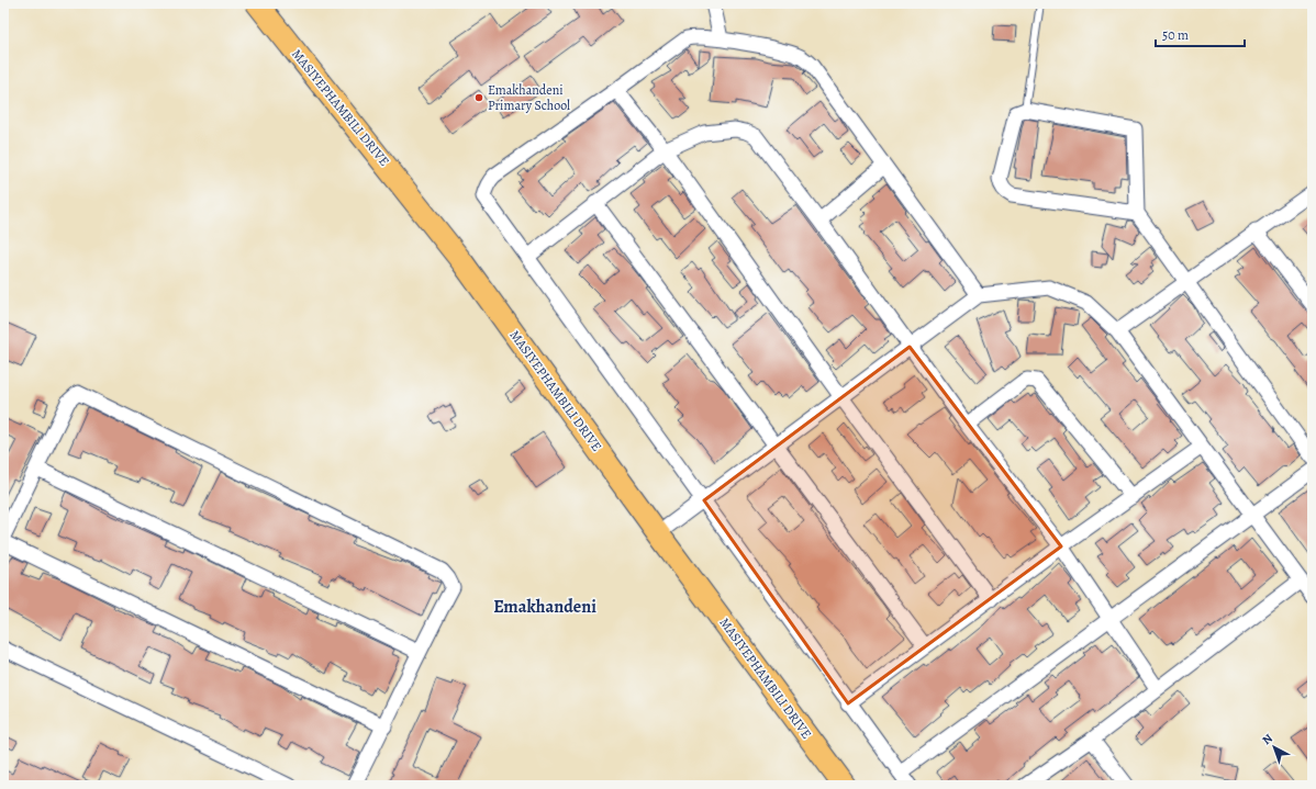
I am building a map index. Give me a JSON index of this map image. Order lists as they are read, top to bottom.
{
  "streets": {
    "main road": ["MASIYEPHAMBILI DRIVE"]
  },
  "districts": ["Emakhandeni"],
  "places": ["Emakhandeni Primary School"],
  "scale_bar": "50 m",
  "north": "top left"
}
